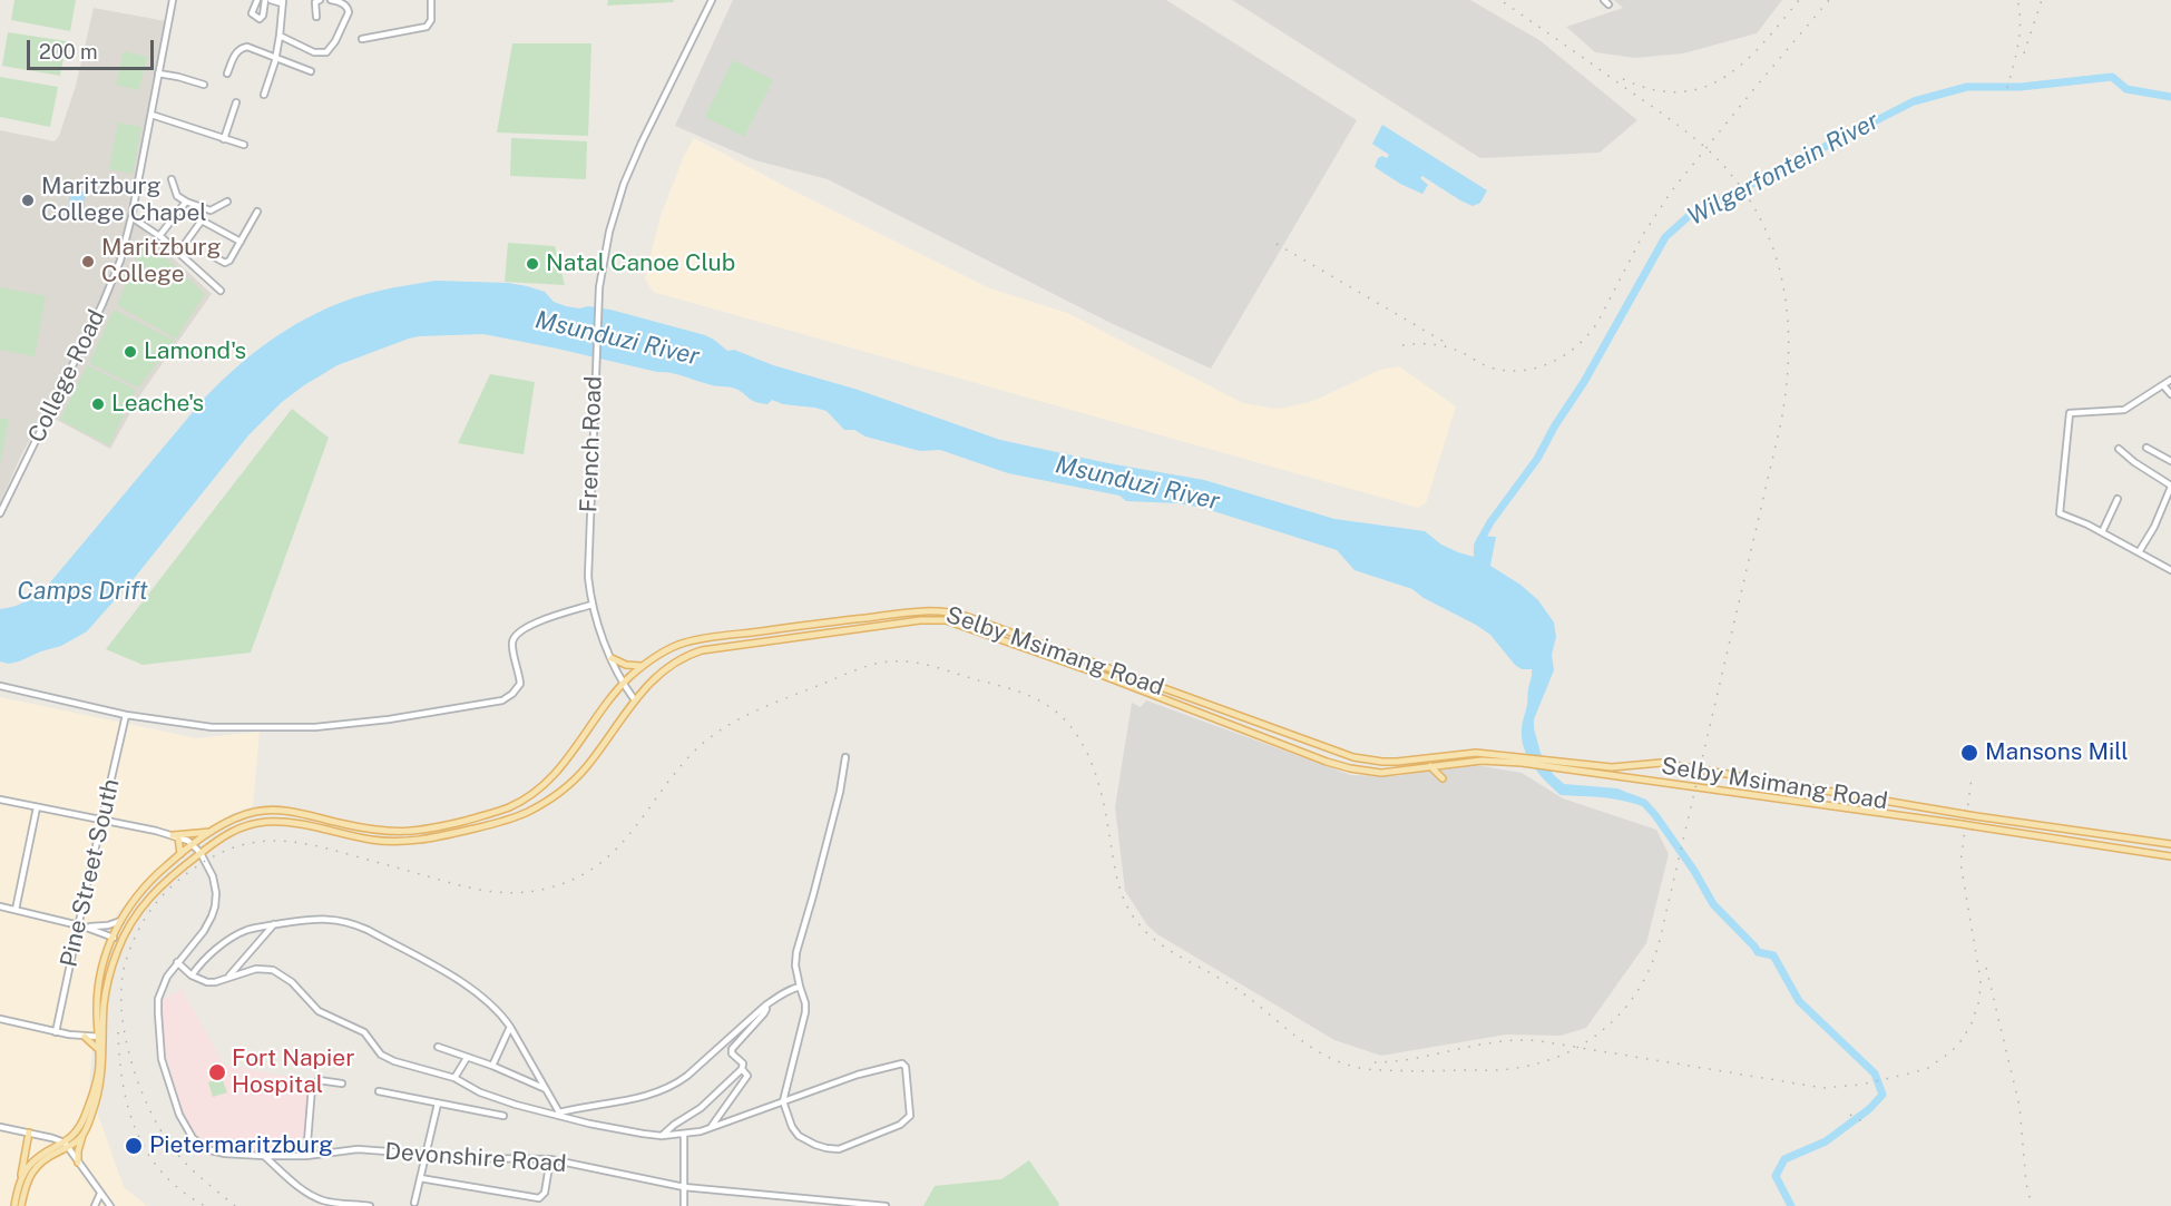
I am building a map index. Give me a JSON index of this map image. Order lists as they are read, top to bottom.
{
  "streets": {
    "main road": ["Selby Msimang Road"],
    "street": [
      "College Road",
      "French Road",
      "Pine Street South",
      "Devonshire Road"
    ]
  },
  "crossings": [
    ["French Road", "Selby Msimang Road"],
    ["Selby Msimang Road", "Devonshire Road"]
  ],
  "water": ["Wilgerfontein River", "Msunduzi River", "Camps Drift"],
  "places": [
    "Maritzburg College Chapel",
    "Maritzburg College",
    "Natal Canoe Club",
    "Lamond's",
    "Leache's",
    "Mansons Mill",
    "Fort Napier Hospital",
    "Pietermaritzburg"
  ],
  "scale_bar": "200 m"
}
